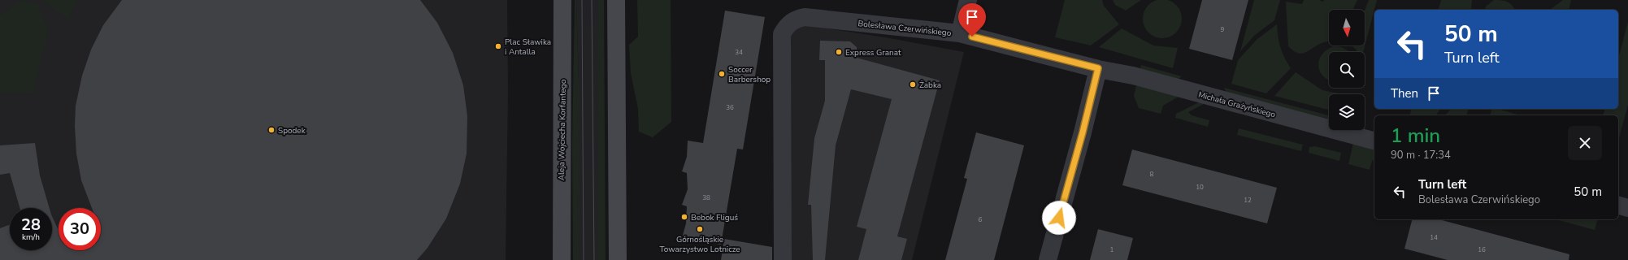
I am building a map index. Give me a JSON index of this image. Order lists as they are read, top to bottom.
{
  "streets": {
    "main road": ["Aleja Wojciecha Korfantego"],
    "street": ["Bolesława Czerwińskiego", "Michała Grażyńskiego"]
  },
  "crossings": [
    ["Bolesława Czerwińskiego", "Michała Grażyńskiego"]
  ],
  "places": [
    "Plac Sławika i Antalla",
    "Express Granat",
    "Soccer Barbershop",
    "Żabka",
    "Spodek",
    "Bebok Fliguś",
    "Górnośląskie Towarzystwo Lotnicze"
  ],
  "house_numbers": [
    "9",
    "34",
    "36",
    "8",
    "10",
    "38",
    "12",
    "6",
    "14",
    "1",
    "16"
  ],
  "north": "bottom",
  "page": {
    "turn": ["50 m", "Turn left"],
    "then": "Then",
    "heading": ["1 min", "90 m · 17:34"],
    "list": [
      {
        "name": "Turn left",
        "note": "Bolesława Czerwińskiego",
        "value": "50 m"
      }
    ],
    "speed": "28 km/h",
    "limit": "30"
  }
}
